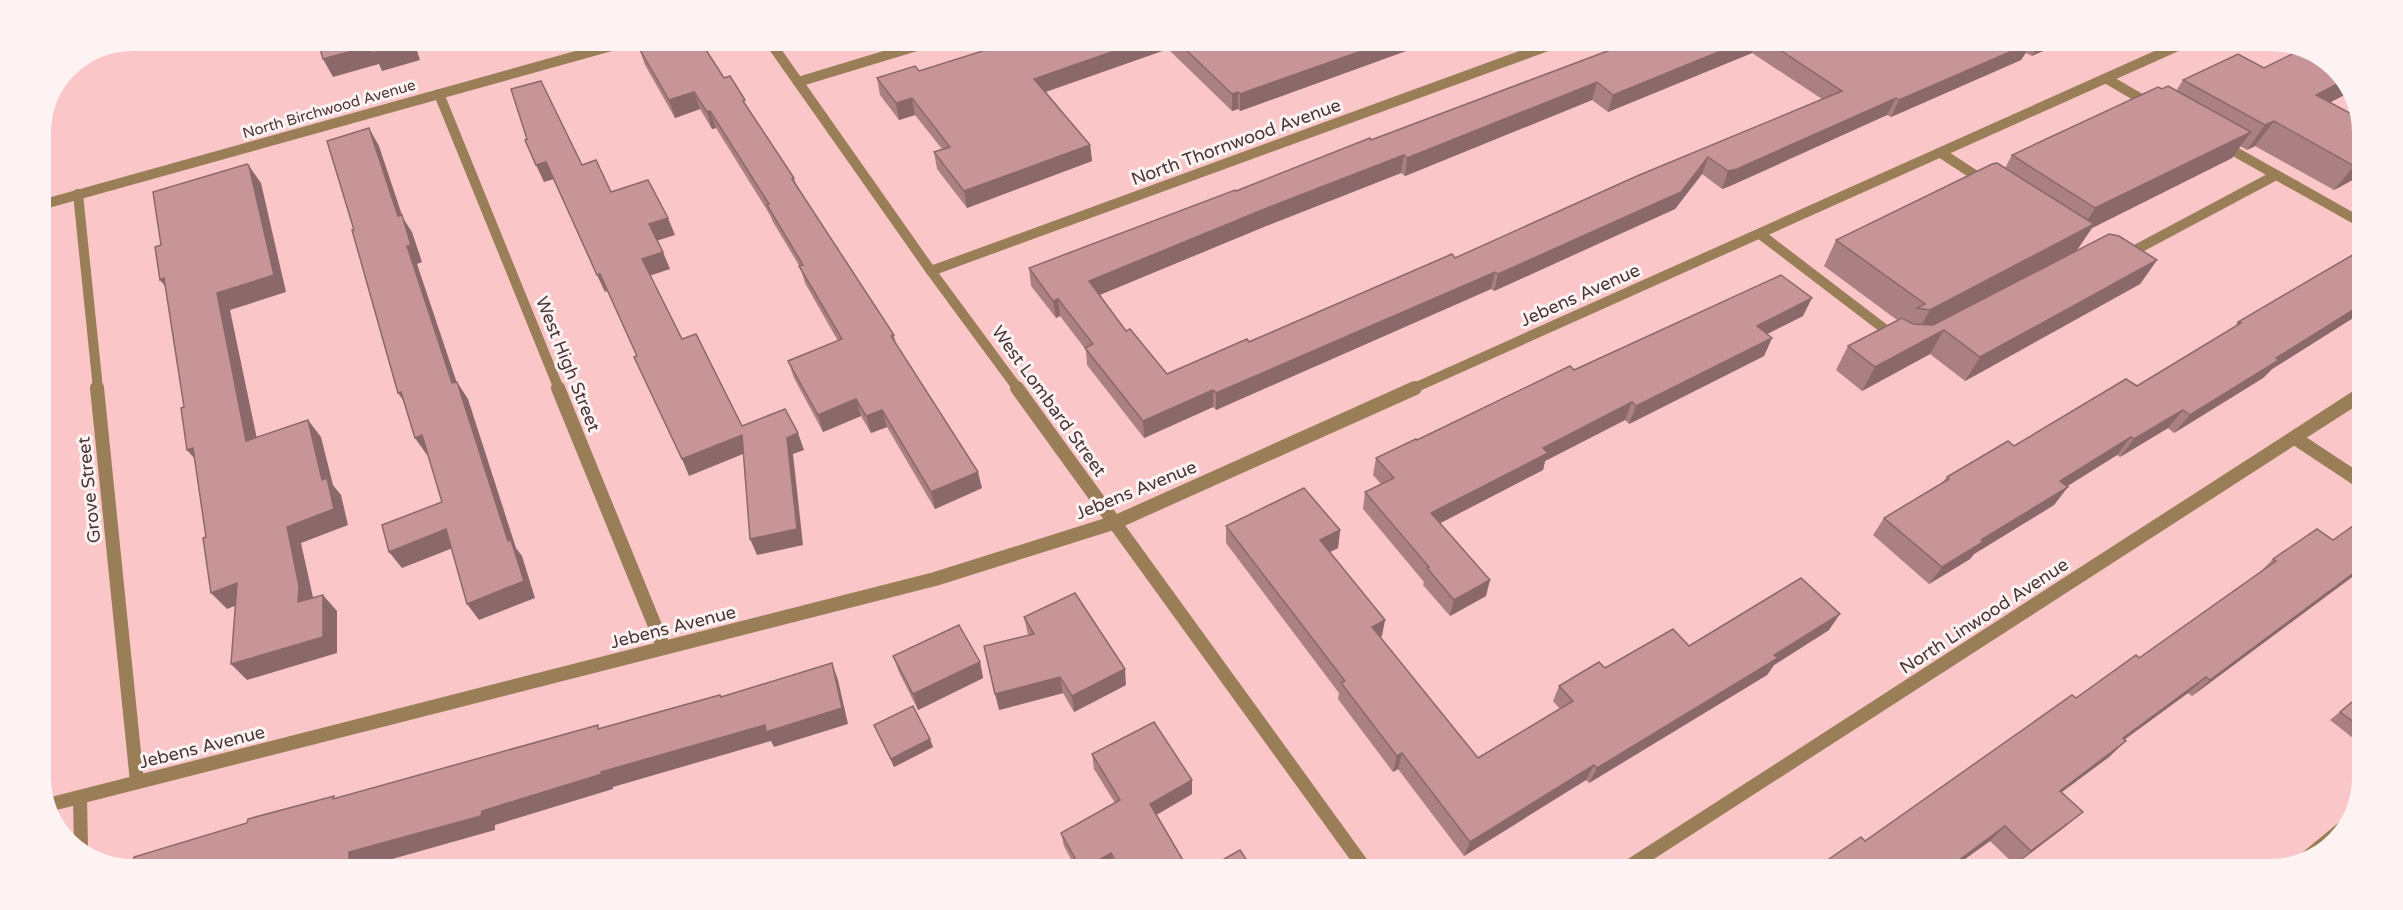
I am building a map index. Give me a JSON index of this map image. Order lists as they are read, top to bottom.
{
  "streets": {
    "street": [
      "North Birchwood Avenue",
      "North Thornwood Avenue",
      "Jebens Avenue",
      "West High Street",
      "West Lombard Street",
      "Grove Street",
      "North Linwood Avenue"
    ]
  },
  "crossings": [
    ["North Birchwood Avenue", "West High Street"],
    ["North Birchwood Avenue", "Grove Street"],
    ["North Thornwood Avenue", "West Lombard Street"],
    ["Jebens Avenue", "West High Street"],
    ["Jebens Avenue", "West Lombard Street"],
    ["Jebens Avenue", "Grove Street"]
  ]
}
